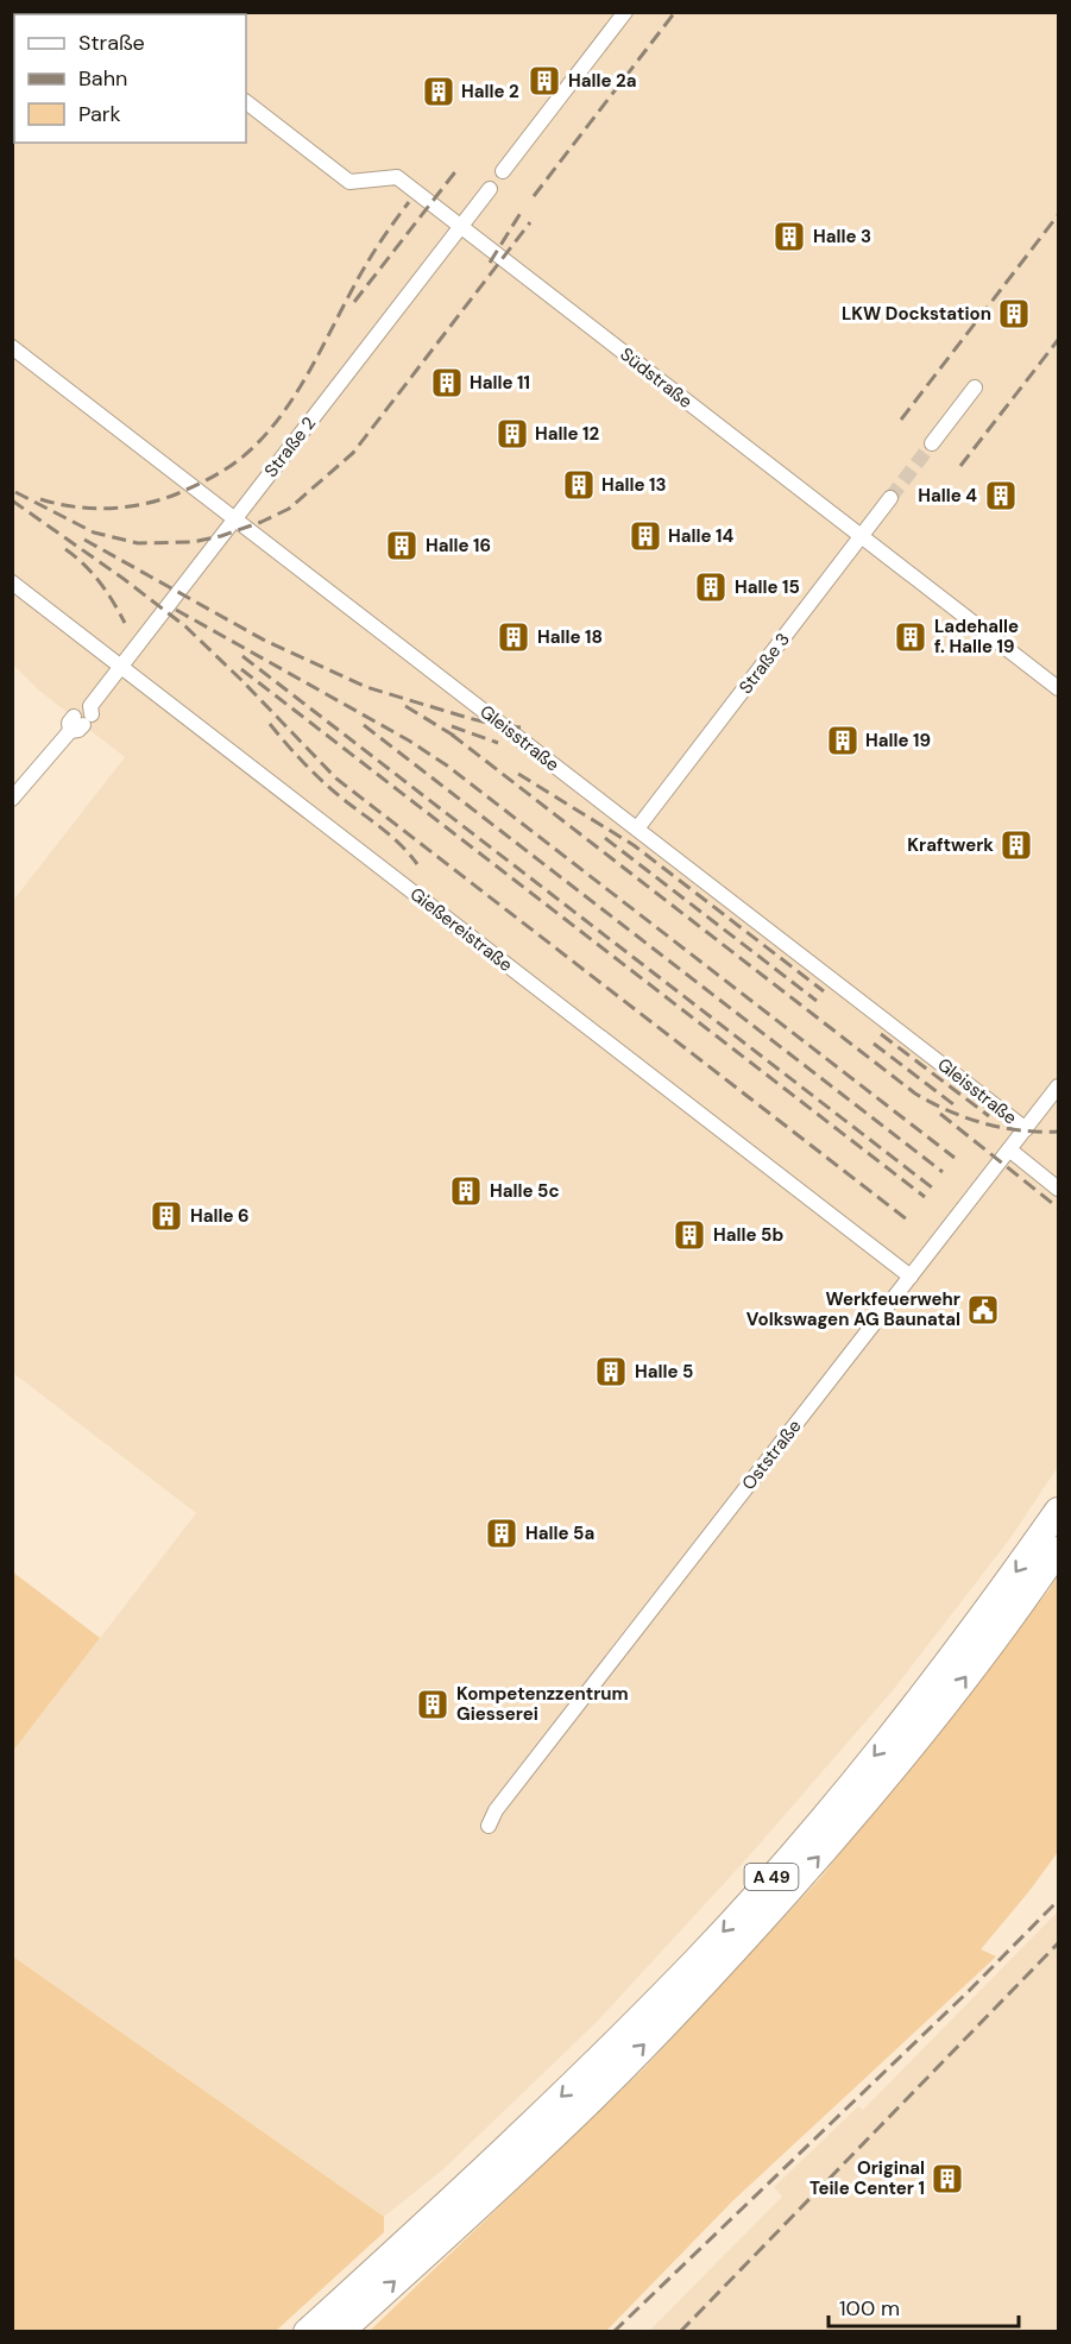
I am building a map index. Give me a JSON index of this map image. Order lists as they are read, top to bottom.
{
  "streets": {
    "highway": ["A 49"],
    "street": [
      "Südstraße",
      "Straße 2",
      "Straße 3",
      "Gleisstraße",
      "Gießereistraße",
      "Oststraße"
    ]
  },
  "crossings": [
    ["Südstraße", "Straße 2"],
    ["Südstraße", "Straße 3"],
    ["Straße 2", "Gleisstraße"],
    ["Straße 2", "Gießereistraße"],
    ["Straße 3", "Gleisstraße"],
    ["Gleisstraße", "Oststraße"],
    ["Gießereistraße", "Oststraße"]
  ],
  "places": {
    "building": [
      "Halle 2a",
      "Halle 2",
      "Halle 3",
      "LKW Dockstation",
      "Halle 11",
      "Halle 12",
      "Halle 13",
      "Halle 4",
      "Halle 14",
      "Halle 16",
      "Halle 15",
      "Halle 18",
      "Ladehalle f. Halle 19",
      "Halle 19",
      "Kraftwerk",
      "Halle 5c",
      "Halle 6",
      "Halle 5b",
      "Halle 5",
      "Halle 5a",
      "Kompetenzzentrum Giesserei",
      "Original Teile Center 1"
    ],
    "public building": ["Werkfeuerwehr Volkswagen AG Baunatal"]
  },
  "legend": ["Straße", "Bahn", "Park"],
  "scale_bar": "100 m"
}
